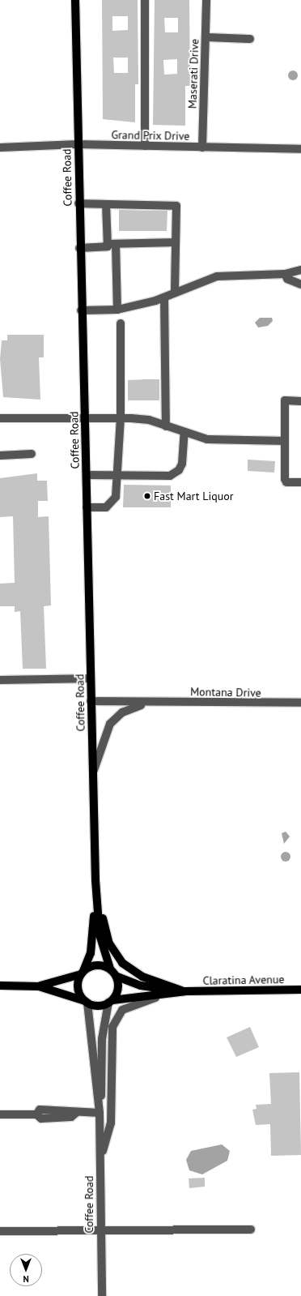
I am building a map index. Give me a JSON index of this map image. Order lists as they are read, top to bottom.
{
  "streets": {
    "main road": ["Coffee Road", "Claratina Avenue"],
    "street": ["Maserati Drive", "Grand Prix Drive", "Montana Drive"]
  },
  "crossings": [
    ["Maserati Drive", "Grand Prix Drive"],
    ["Grand Prix Drive", "Coffee Road"],
    ["Coffee Road", "Montana Drive"],
    ["Coffee Road", "Claratina Avenue"]
  ],
  "places": ["Fast Mart Liquor"],
  "north": "bottom"
}
